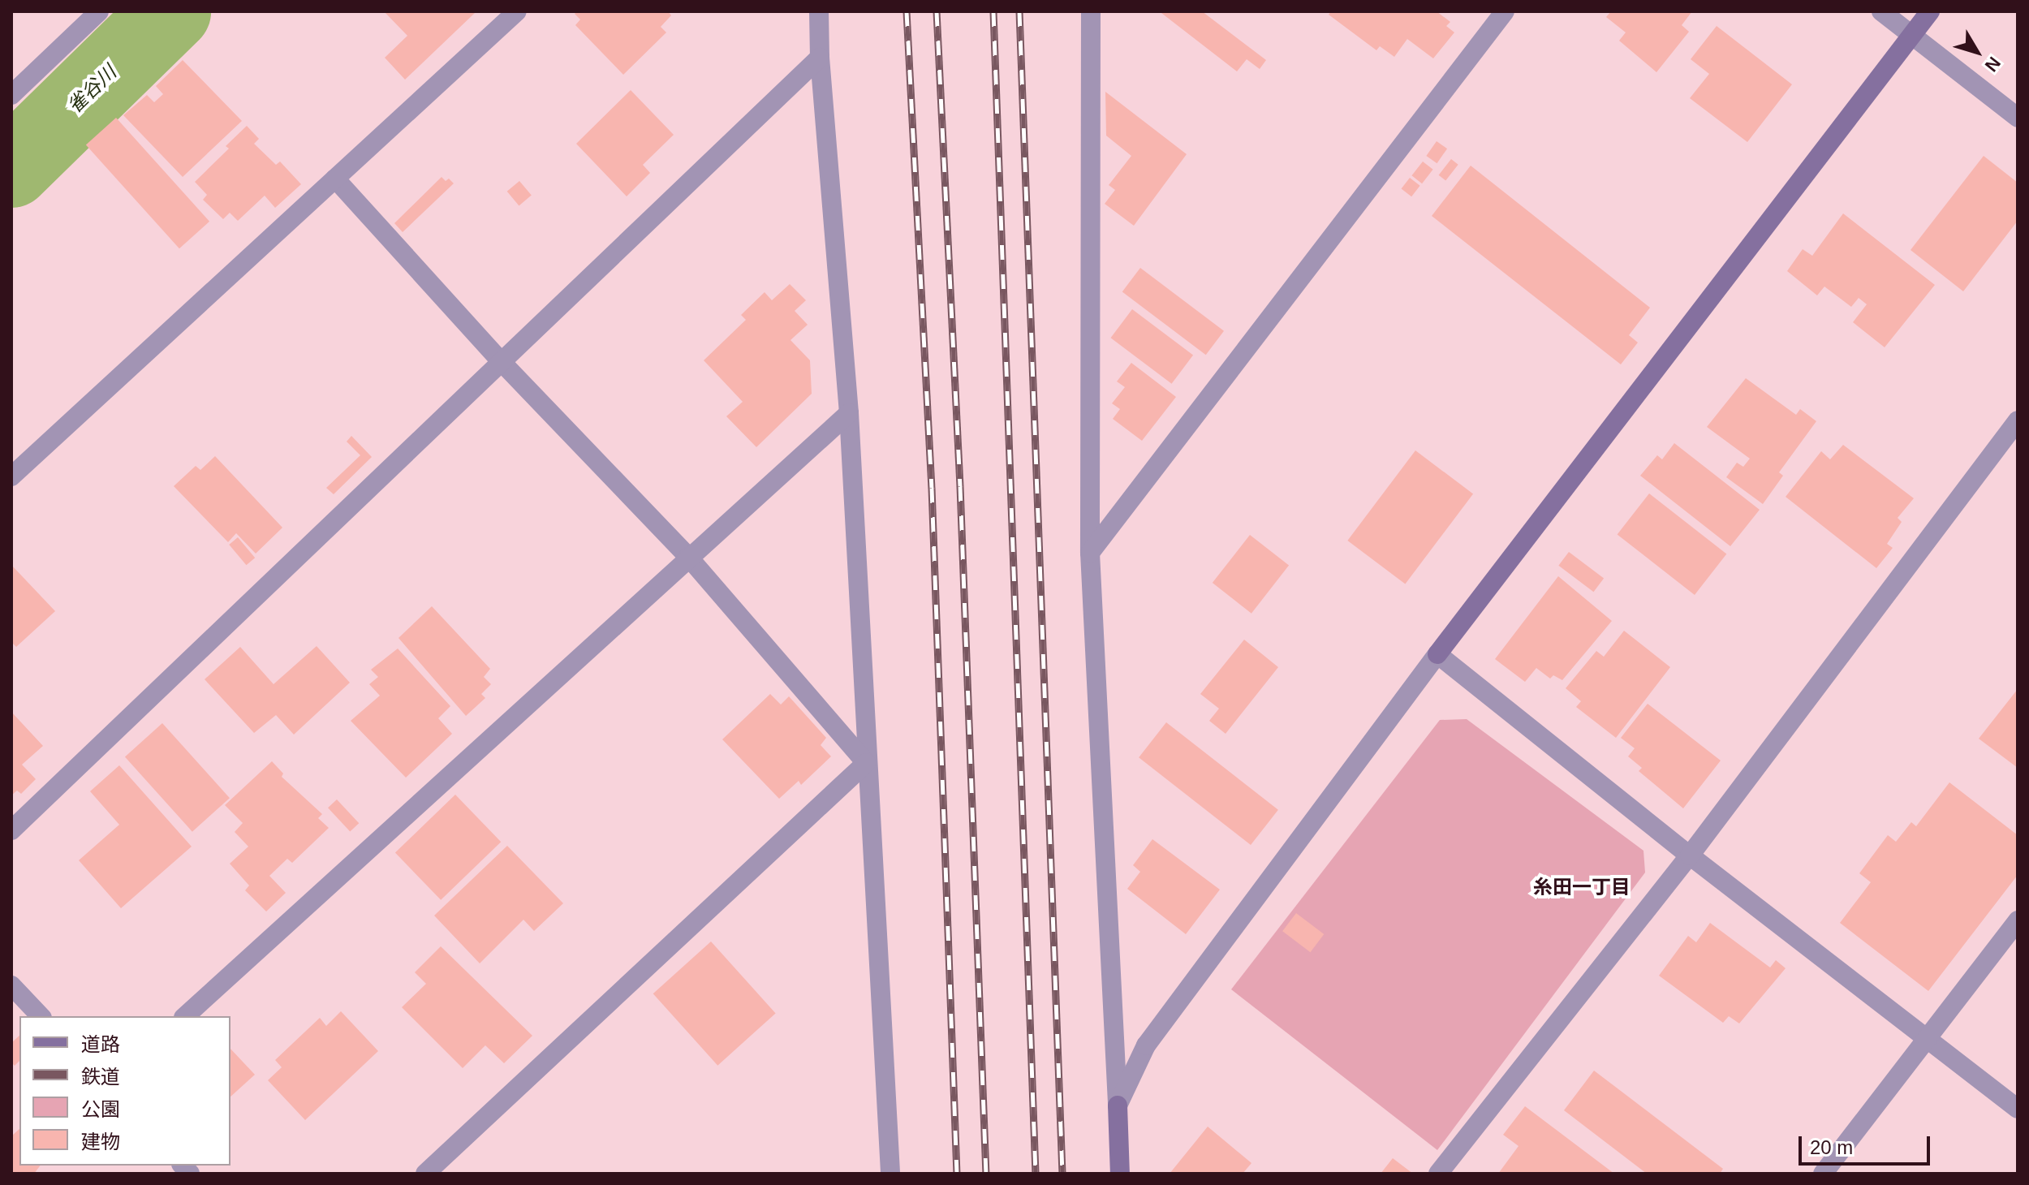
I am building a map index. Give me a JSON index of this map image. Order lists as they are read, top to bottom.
{
  "districts": ["糸田一丁目"],
  "water": ["雀谷川"],
  "legend": [
    "道路",
    "鉄道",
    "公園",
    "建物"
  ],
  "scale_bar": "20 m",
  "north": "bottom right"
}
